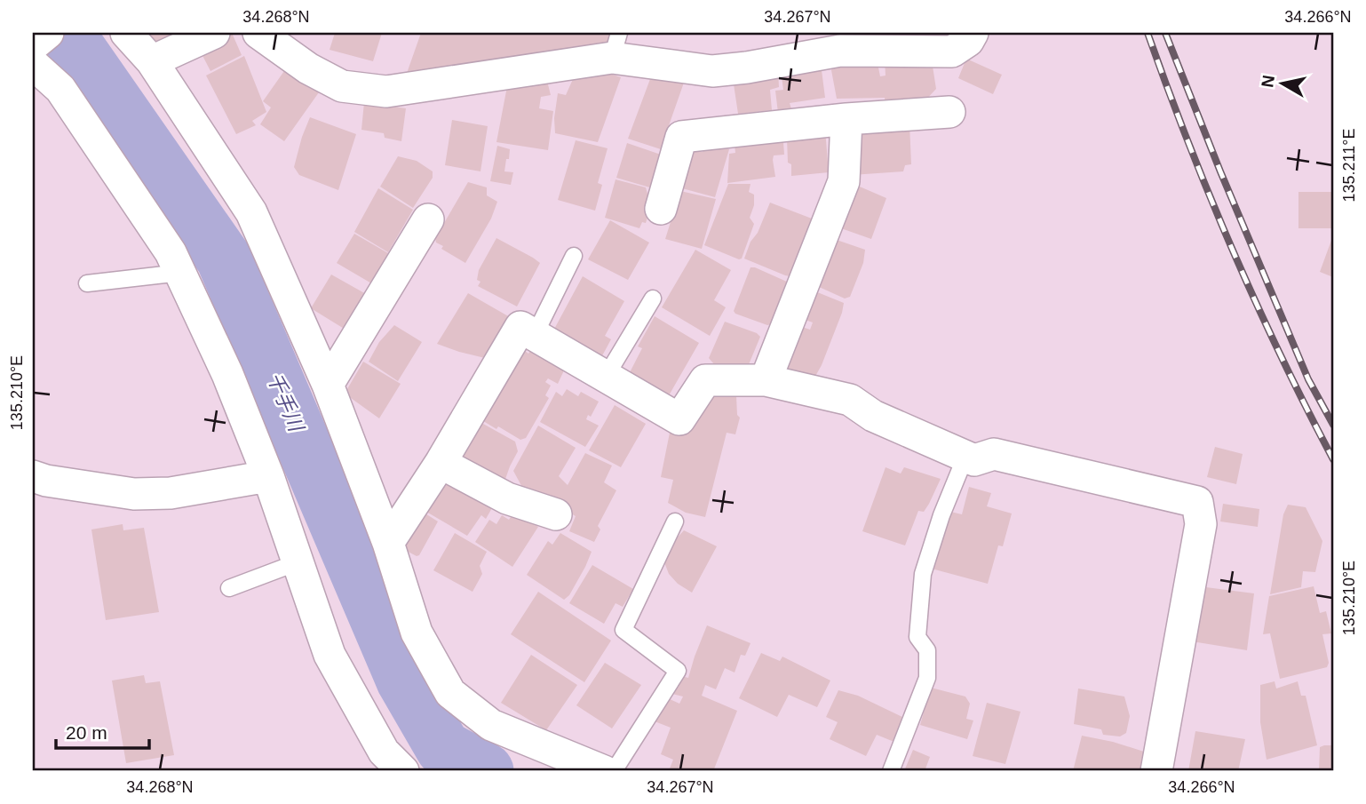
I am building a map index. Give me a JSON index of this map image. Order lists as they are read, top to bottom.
{
  "water": ["千手川"],
  "scale_bar": "20 m",
  "north": "left",
  "coordinates": [
    "34.268°N",
    "34.267°N",
    "34.266°N",
    "135.211°E",
    "135.210°E"
  ]
}
